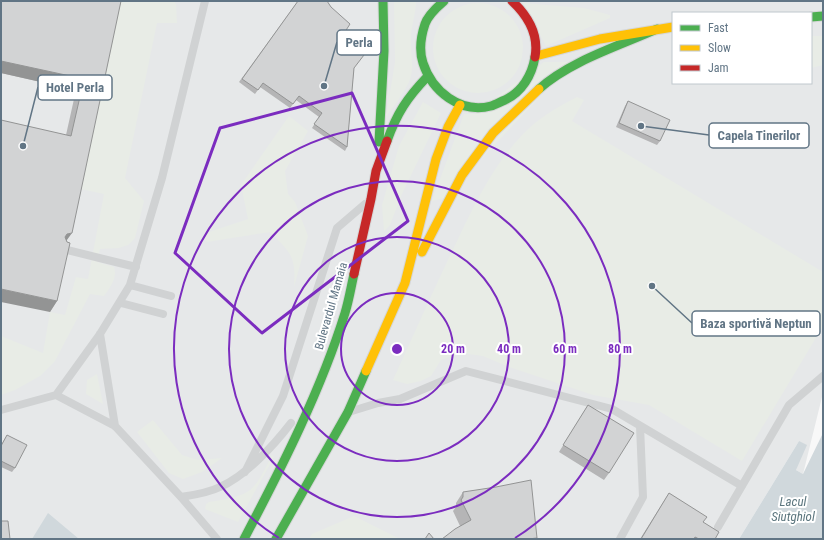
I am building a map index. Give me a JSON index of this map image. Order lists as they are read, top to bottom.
{
  "streets": {
    "main road": ["Bulevardul Mamaia"]
  },
  "water": ["Lacul Siutghiol"],
  "places": [
    "Perla",
    "Capela Tinerilor",
    "Hotel Perla",
    "Baza sportivă Neptun"
  ],
  "legend": ["Fast", "Slow", "Jam"],
  "rings": [
    "20 m",
    "40 m",
    "60 m",
    "80 m"
  ]
}
